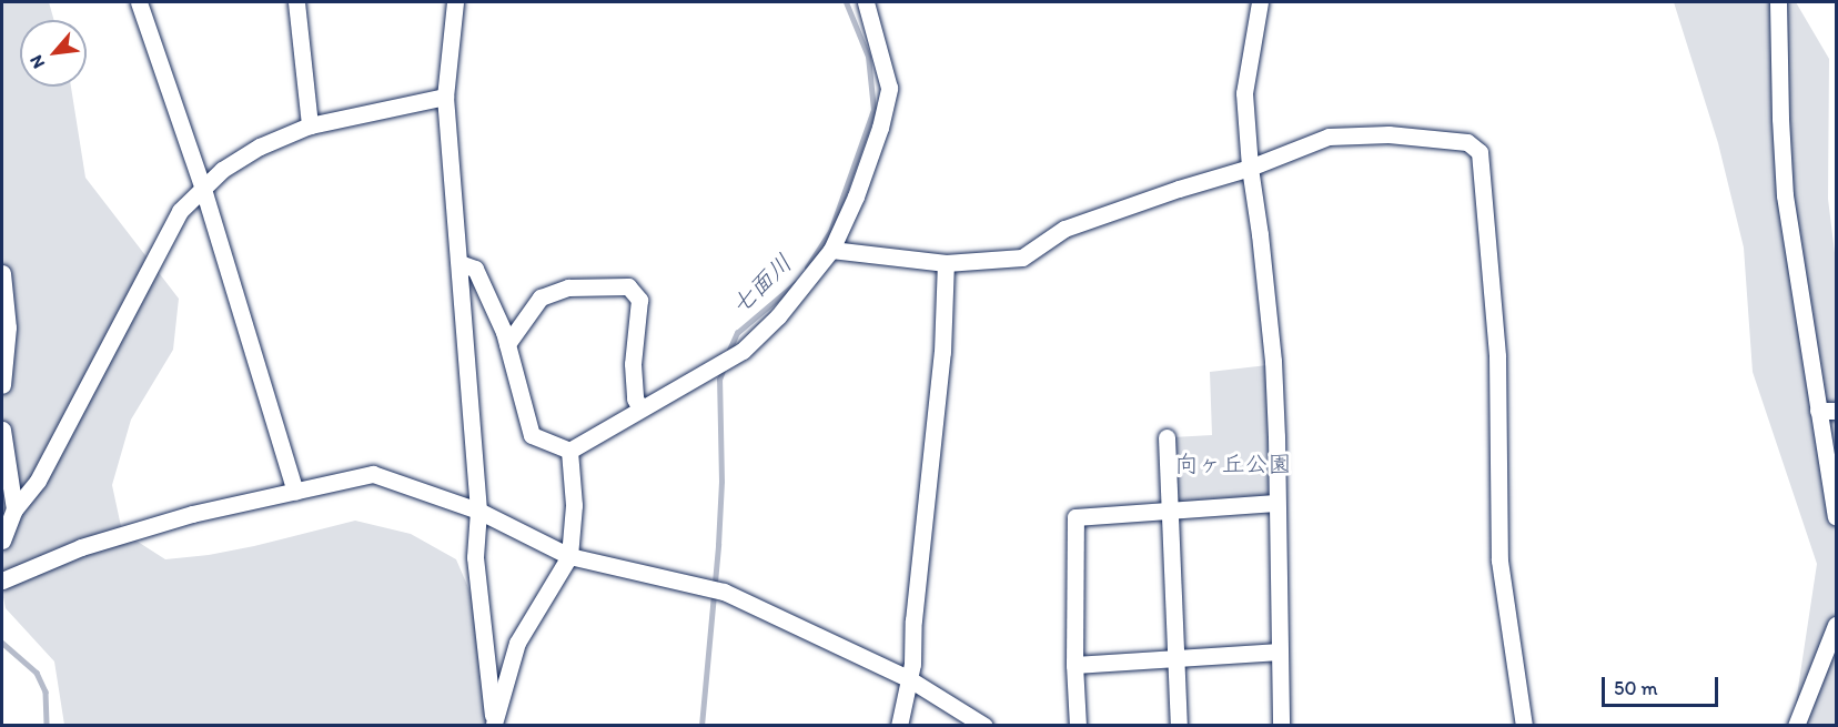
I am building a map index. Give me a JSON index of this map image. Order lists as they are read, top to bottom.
{
  "water": ["七面川"],
  "parks": ["向ヶ丘公園"],
  "scale_bar": "50 m",
  "north": "bottom left"
}
